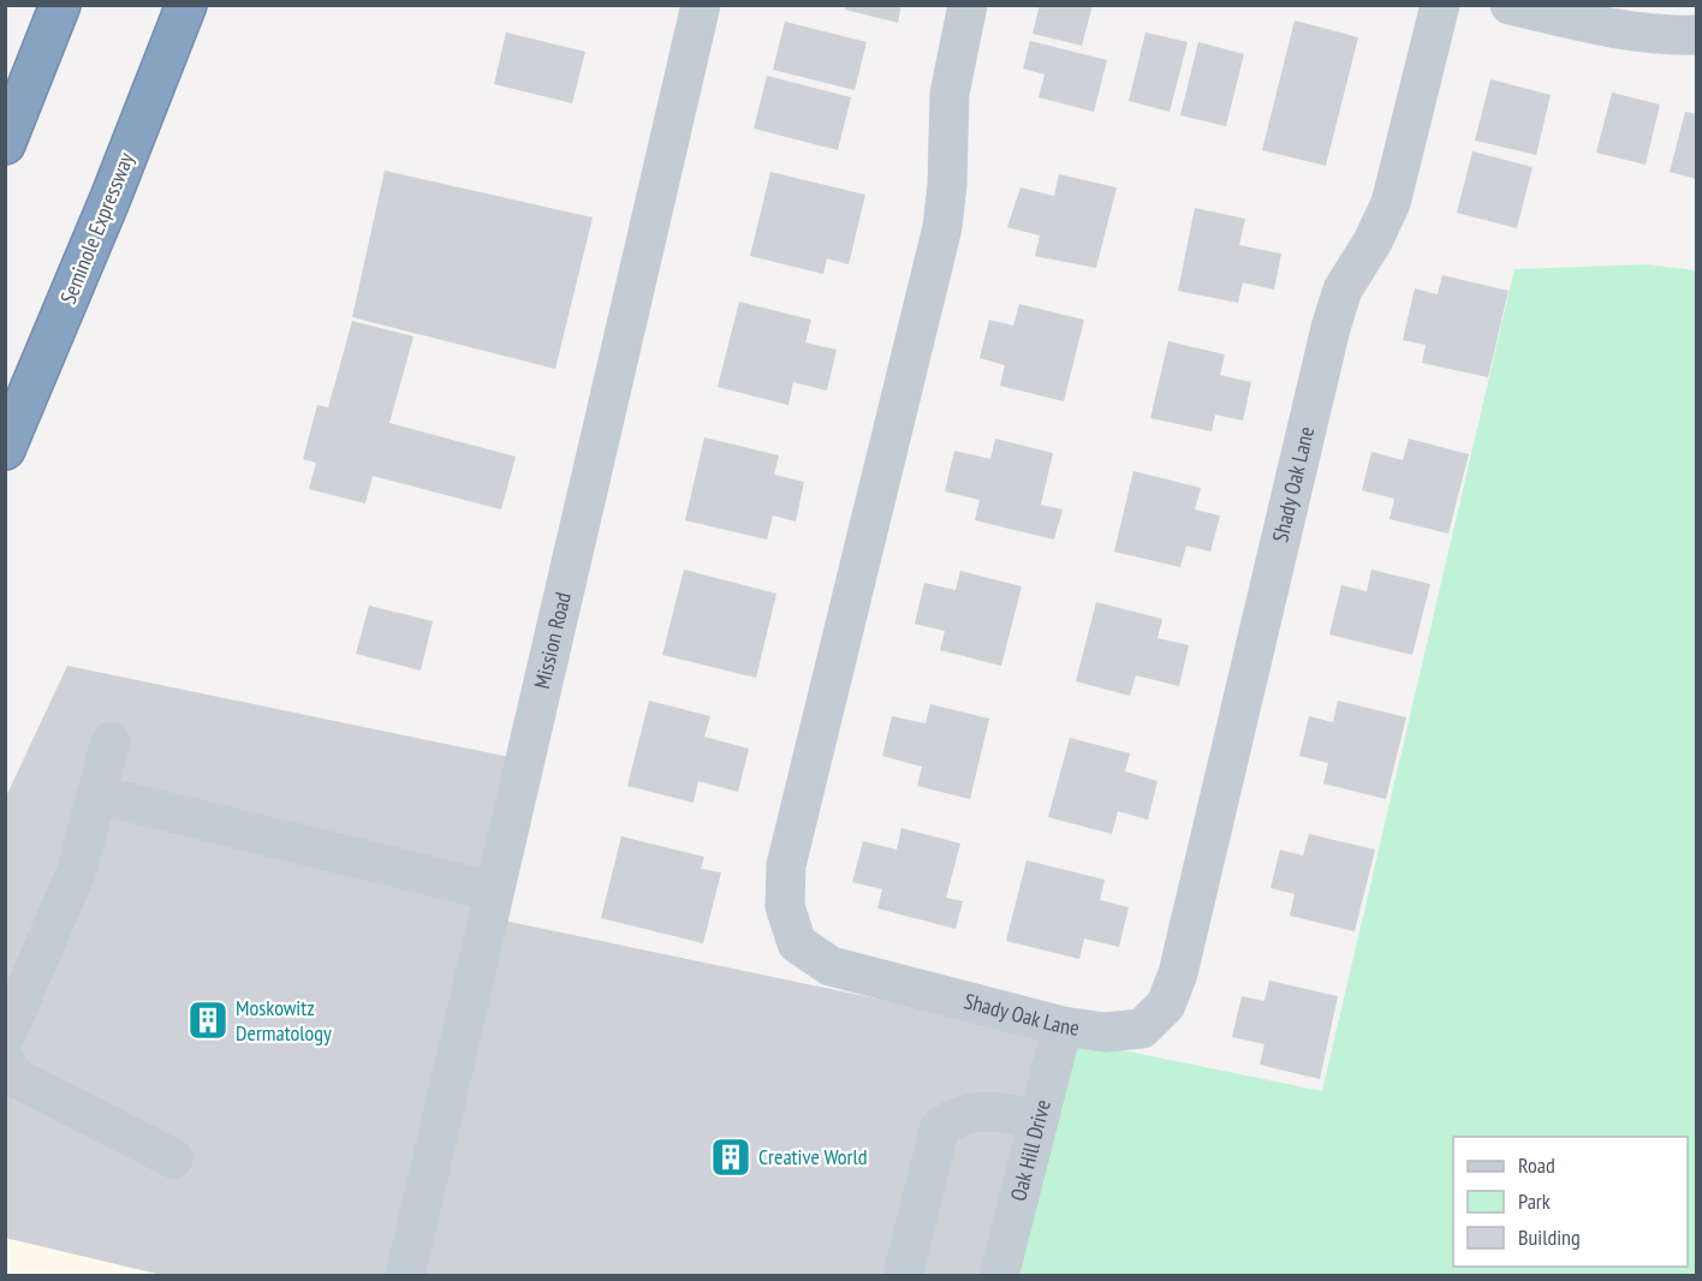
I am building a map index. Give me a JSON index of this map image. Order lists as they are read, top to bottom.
{
  "streets": {
    "highway": ["Seminole Expressway"],
    "street": ["Shady Oak Lane", "Mission Road", "Oak Hill Drive"]
  },
  "crossings": [
    ["Shady Oak Lane", "Oak Hill Drive"]
  ],
  "places": {
    "building": ["Moskowitz Dermatology", "Creative World"]
  },
  "legend": ["Road", "Park", "Building"]
}
